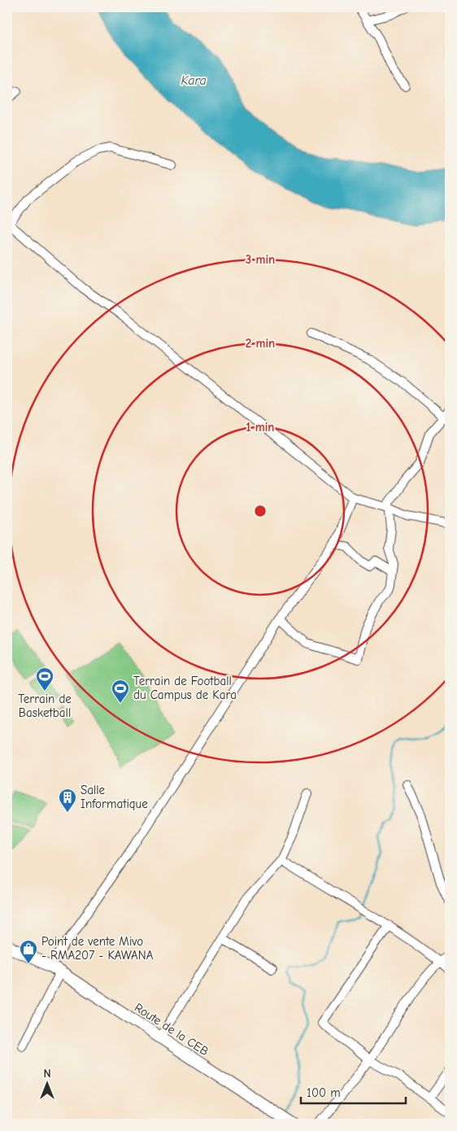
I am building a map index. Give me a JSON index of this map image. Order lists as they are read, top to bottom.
{
  "streets": {
    "main road": ["Route de la CEB"]
  },
  "water": ["Kara"],
  "places": {
    "sports": ["Terrain de Basketball", "Terrain de Football du Campus de Kara"],
    "building": ["Salle Informatique"],
    "shop": ["Point de vente Mivo - RMA207 - KAWANA"]
  },
  "scale_bar": "100 m",
  "north": "top",
  "rings": ["3 min", "2 min", "1 min"]
}
